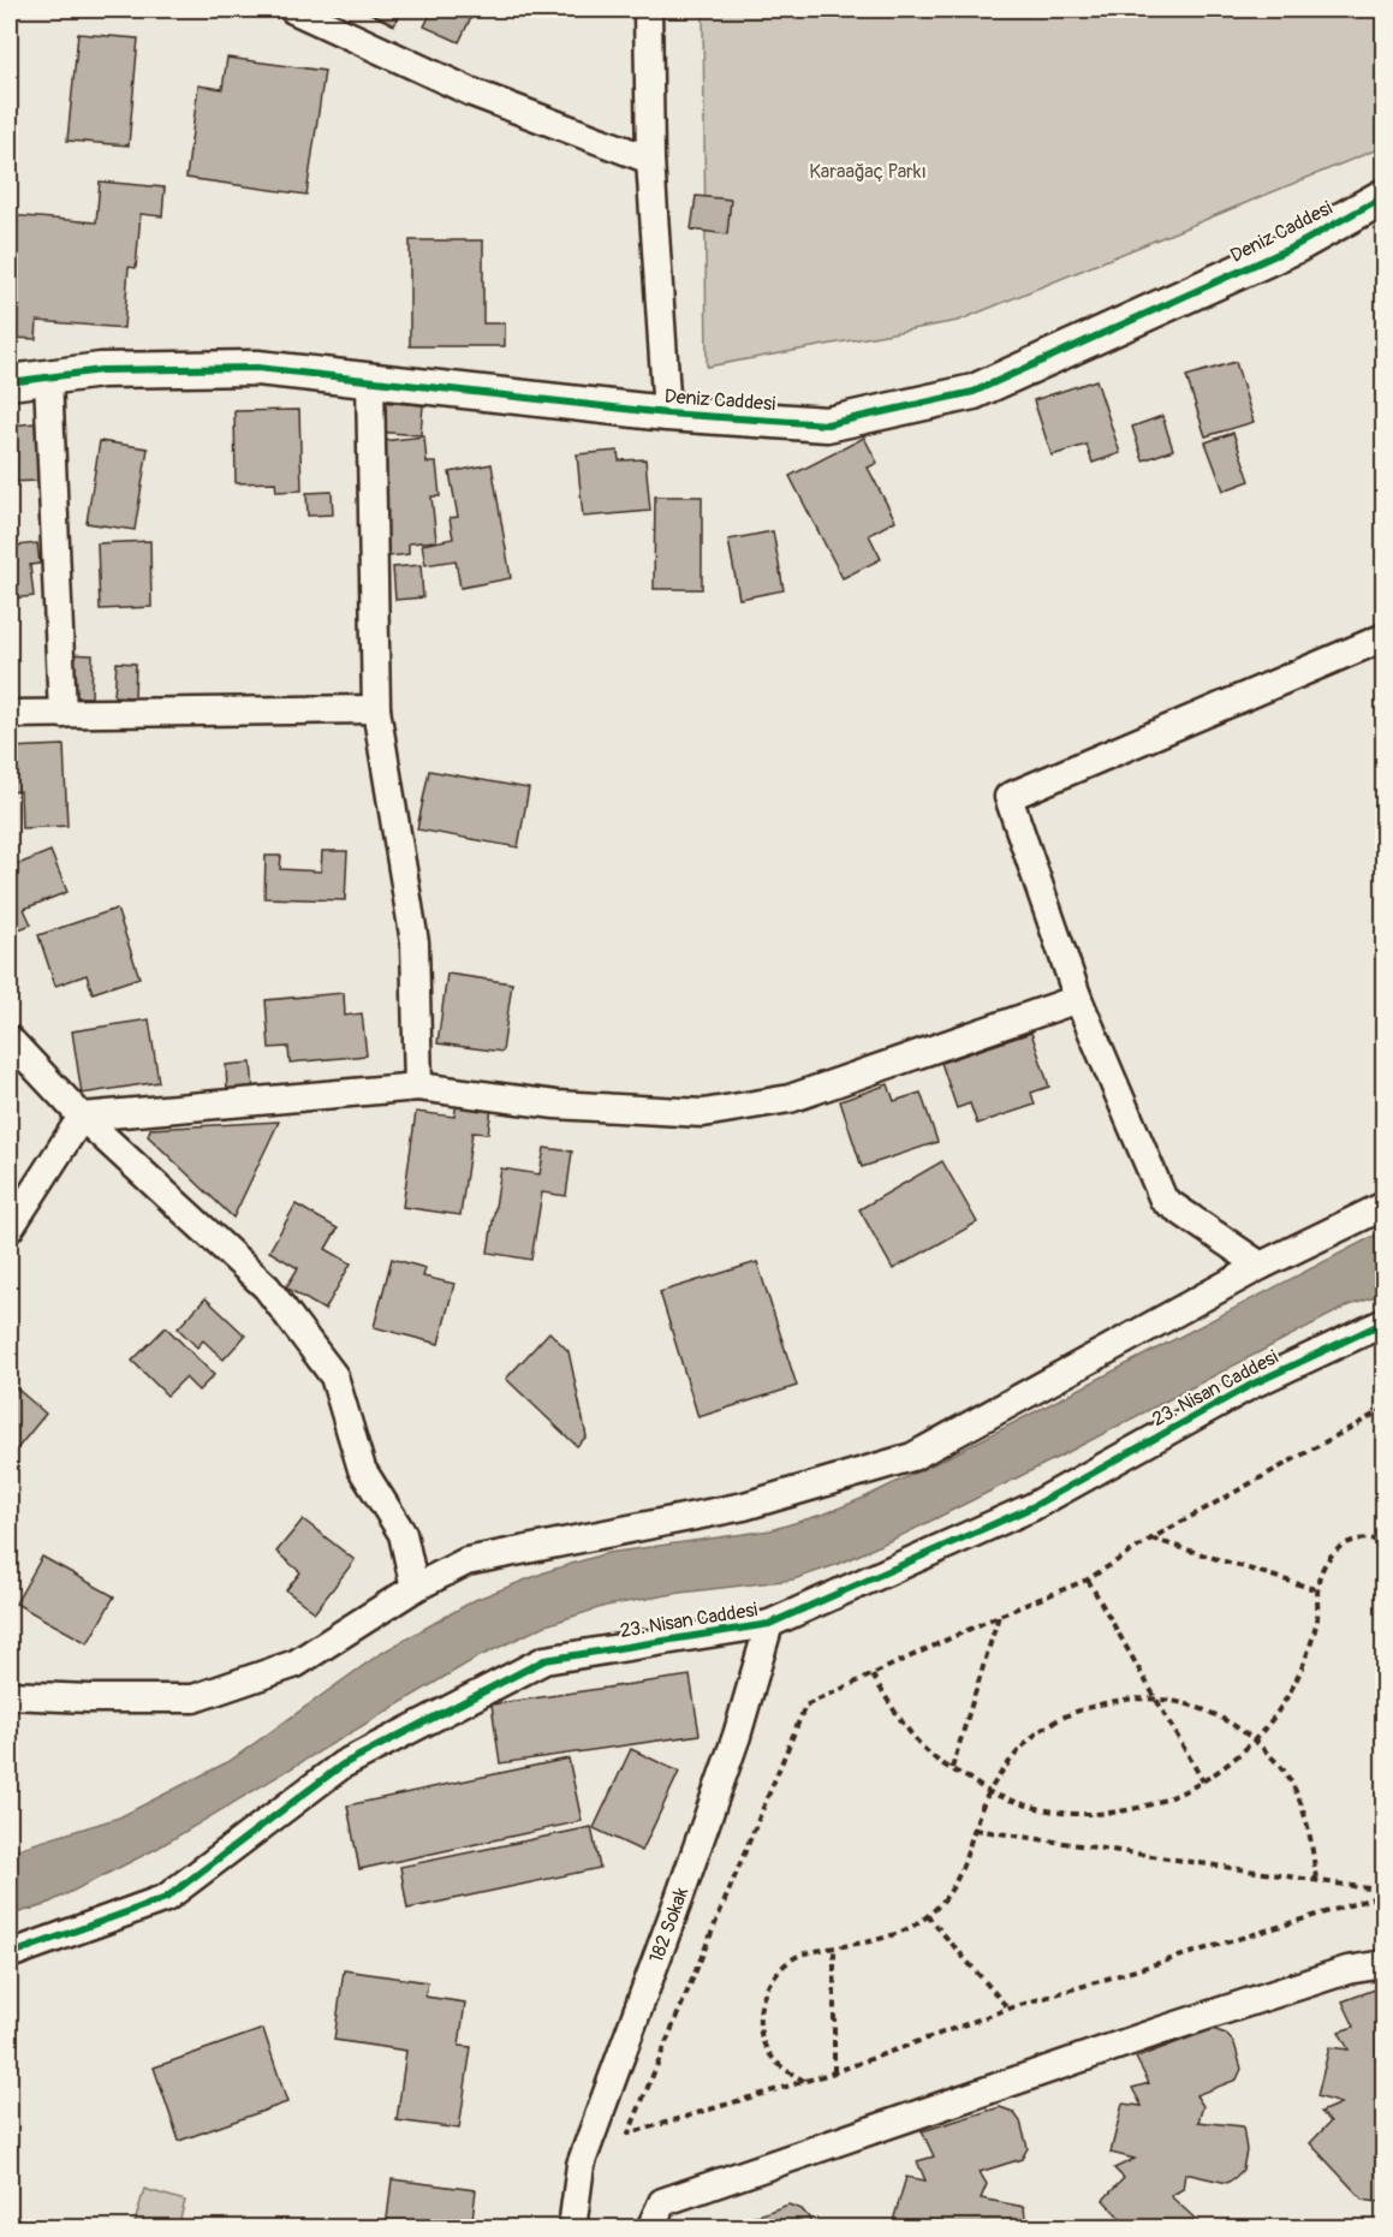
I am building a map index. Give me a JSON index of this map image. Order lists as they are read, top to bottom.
{
  "streets": {
    "street": ["Deniz Caddesi", "23. Nisan Caddesi", "182 Sokak"]
  },
  "crossings": [
    ["23. Nisan Caddesi", "182 Sokak"]
  ],
  "parks": ["Karaağaç Parkı"]
}
